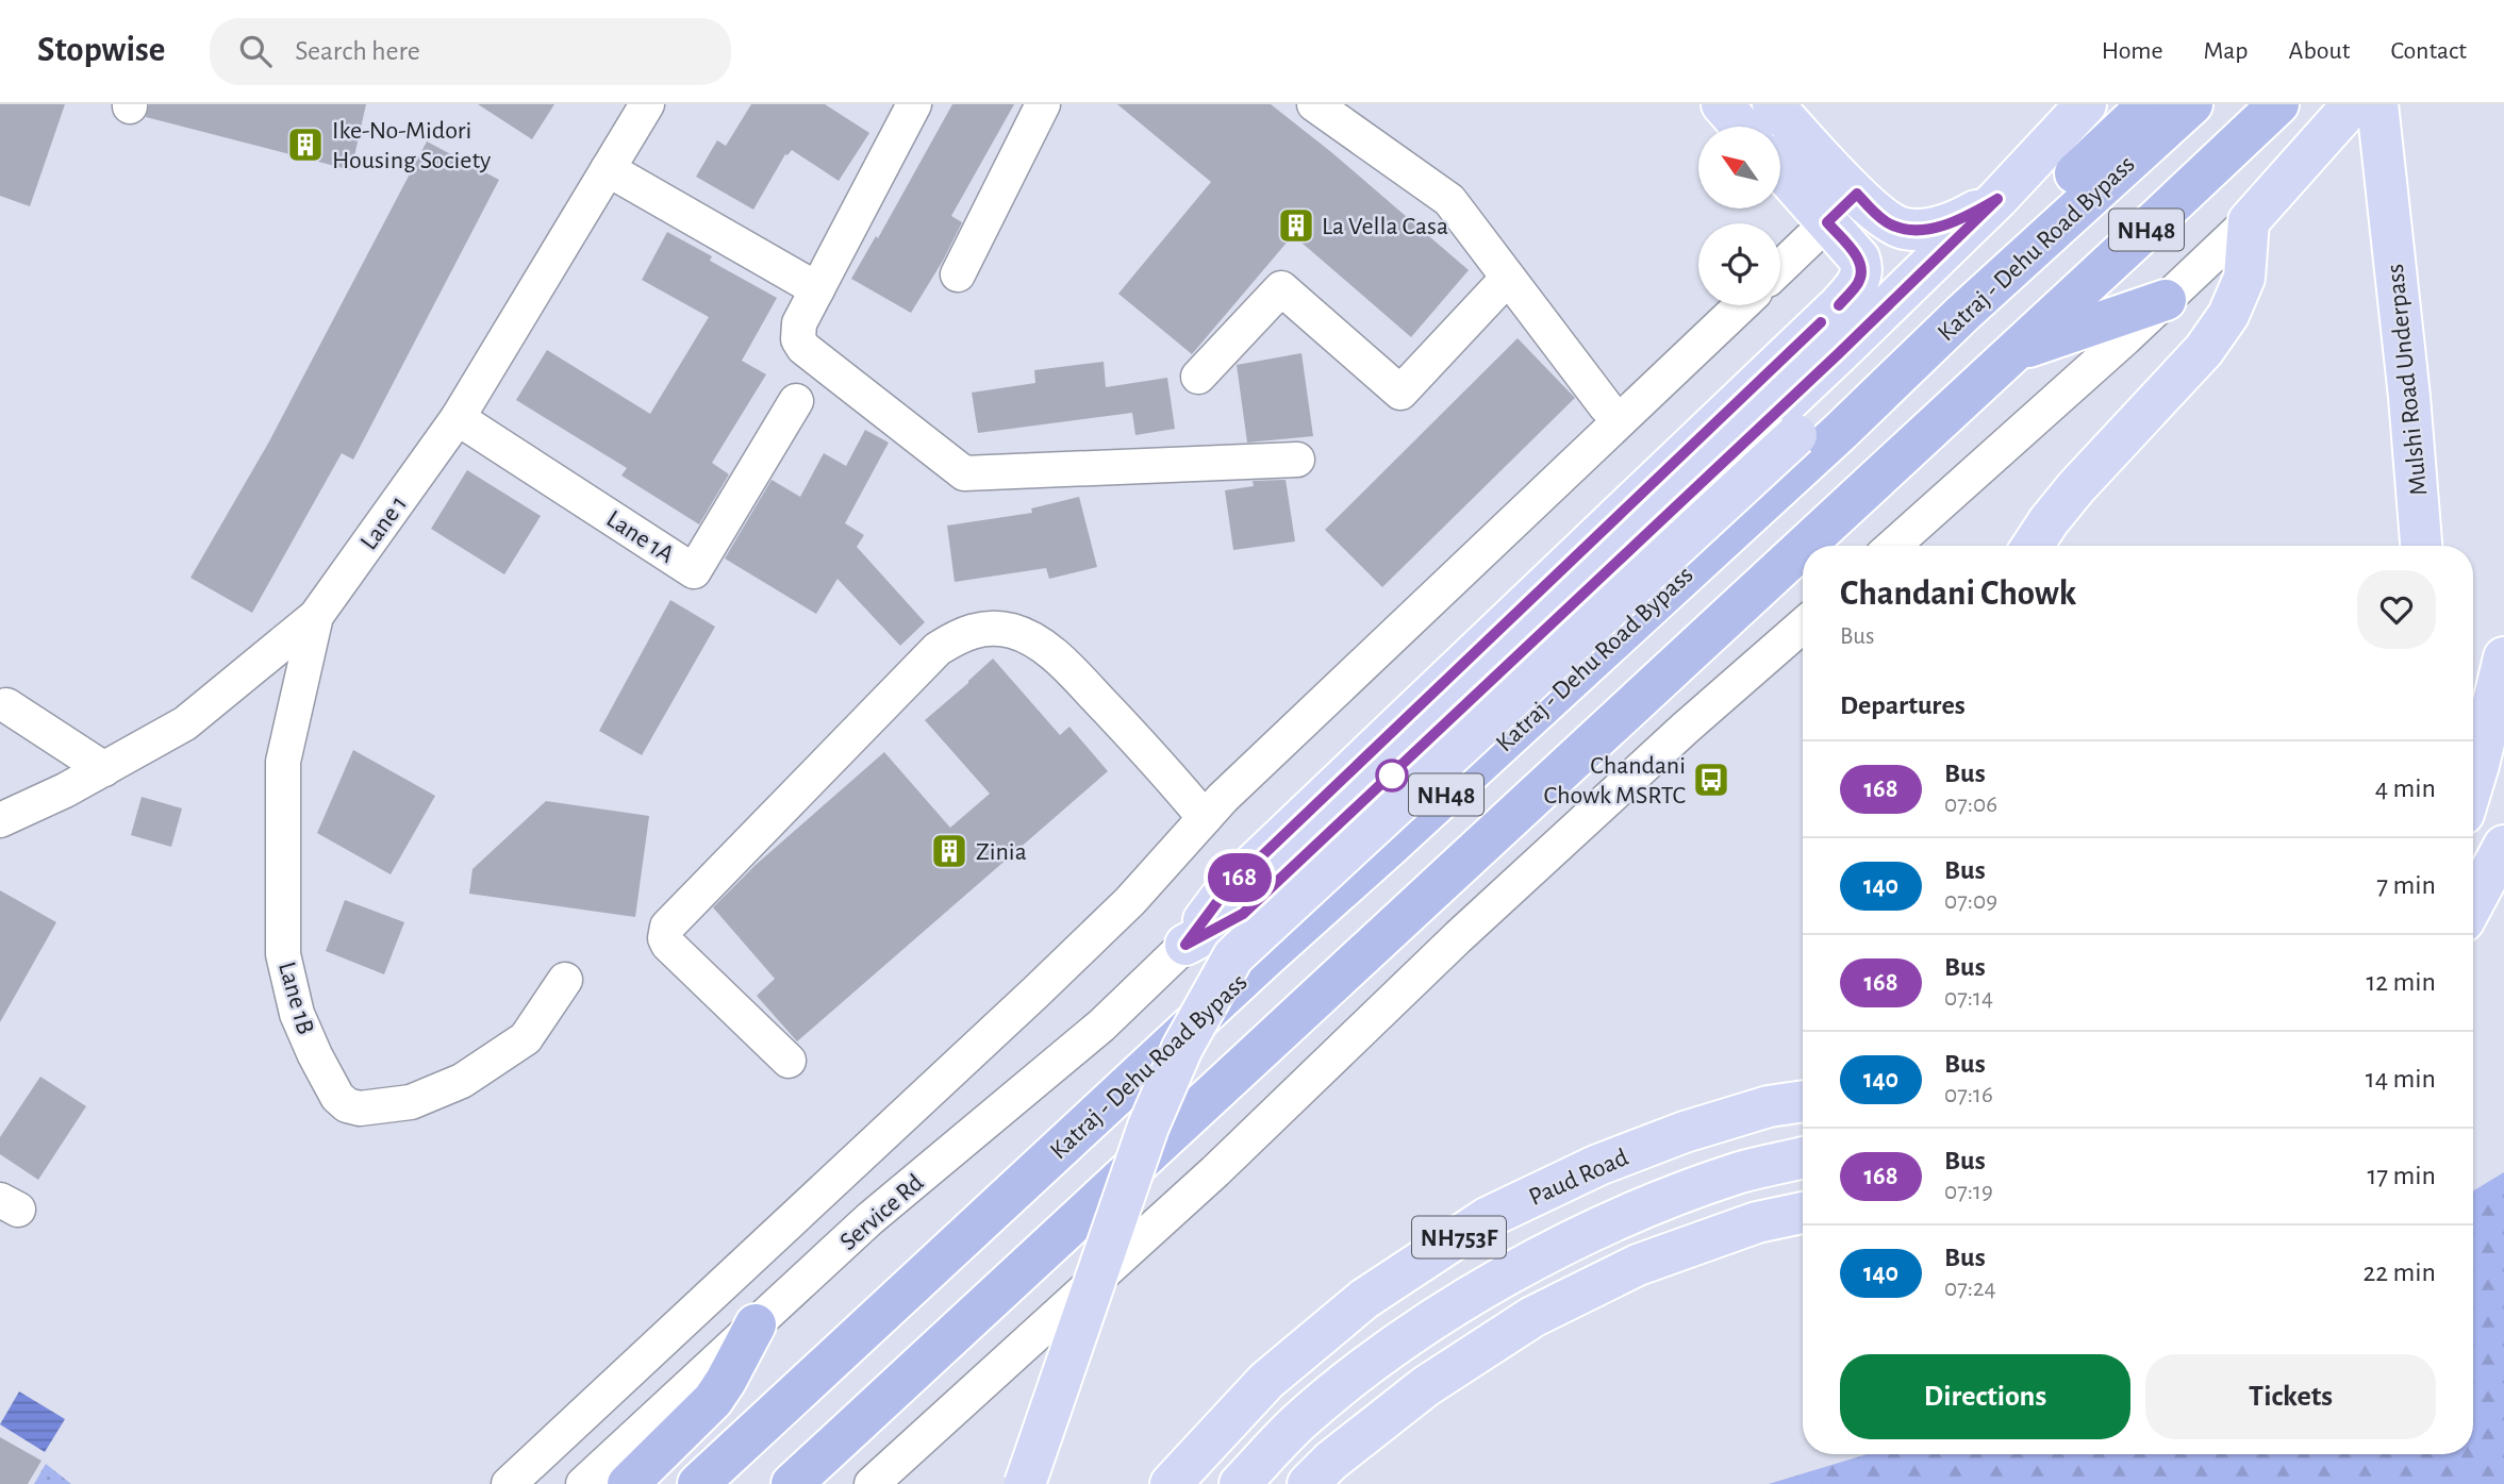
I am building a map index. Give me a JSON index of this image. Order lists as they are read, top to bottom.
{
  "streets": {
    "highway": ["NH48", "Katraj - Dehu Road Bypass"],
    "main road": ["Mulshi Road Underpass", "Paud Road", "NH753F"],
    "street": [
      "Lane 1",
      "Lane 1A",
      "Lane 1B",
      "Service Rd"
    ]
  },
  "crossings": [
    ["Lane 1", "Lane 1A"],
    ["Lane 1", "Lane 1B"]
  ],
  "places": {
    "building": ["Ike-No-Midori Housing Society", "La Vella Casa", "Zinia"],
    "bus stop": ["Chandani Chowk MSRTC"]
  },
  "lines": ["bus line 168"],
  "north": "top left",
  "page": {
    "header": "Stopwise",
    "search": "Search here",
    "nav": [
      "Home",
      "Map",
      "About",
      "Contact"
    ],
    "on_map": "168",
    "heading": [
      ["Chandani Chowk", "Bus"],
      "Departures"
    ],
    "list": [
      {
        "mark": "168",
        "name": "Bus",
        "note": "07:06",
        "value": "4 min"
      },
      {
        "mark": "140",
        "name": "Bus",
        "note": "07:09",
        "value": "7 min"
      },
      {
        "mark": "168",
        "name": "Bus",
        "note": "07:14",
        "value": "12 min"
      },
      {
        "mark": "140",
        "name": "Bus",
        "note": "07:16",
        "value": "14 min"
      },
      {
        "mark": "168",
        "name": "Bus",
        "note": "07:19",
        "value": "17 min"
      },
      {
        "mark": "140",
        "name": "Bus",
        "note": "07:24",
        "value": "22 min"
      }
    ],
    "buttons": ["Directions", "Tickets"]
  }
}
